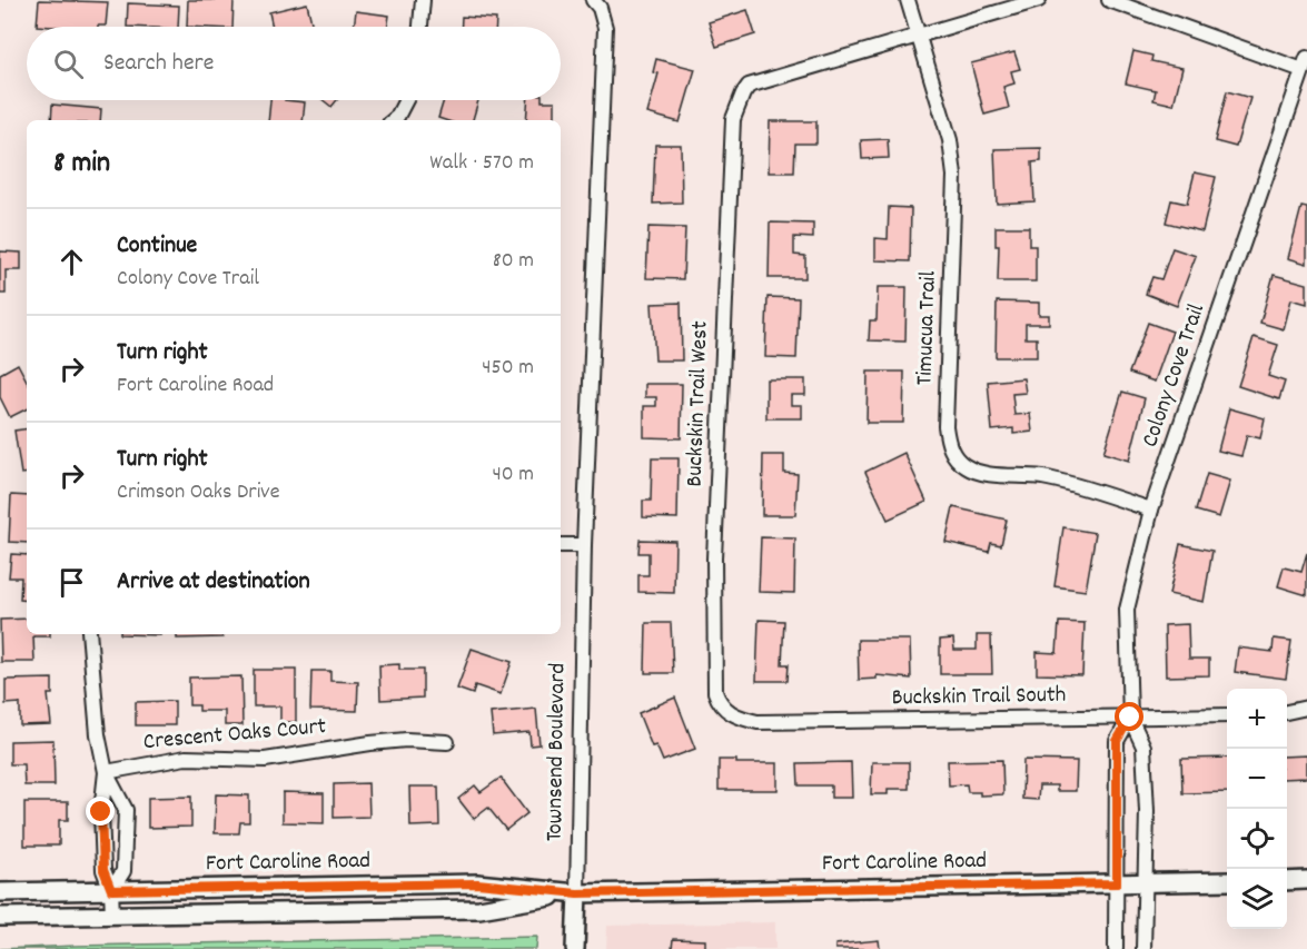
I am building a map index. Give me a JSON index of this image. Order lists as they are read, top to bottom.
{
  "streets": {
    "street": [
      "Timucua Trail",
      "Colony Cove Trail",
      "Buckskin Trail West",
      "Buckskin Trail South",
      "Crescent Oaks Court",
      "Townsend Boulevard",
      "Fort Caroline Road"
    ]
  },
  "crossings": [
    ["Timucua Trail", "Colony Cove Trail"],
    ["Timucua Trail", "Buckskin Trail West"],
    ["Colony Cove Trail", "Buckskin Trail South"],
    ["Colony Cove Trail", "Fort Caroline Road"],
    ["Buckskin Trail West", "Buckskin Trail South"],
    ["Townsend Boulevard", "Fort Caroline Road"]
  ],
  "page": {
    "search": "Search here",
    "heading": ["8 min", "Walk · 570 m"],
    "list": [
      ["Continue", "Colony Cove Trail", "80 m"],
      ["Turn right", "Fort Caroline Road", "450 m"],
      ["Turn right", "Crimson Oaks Drive", "40 m"],
      "Arrive at destination"
    ],
    "map_buttons": ["+", "−"]
  }
}
